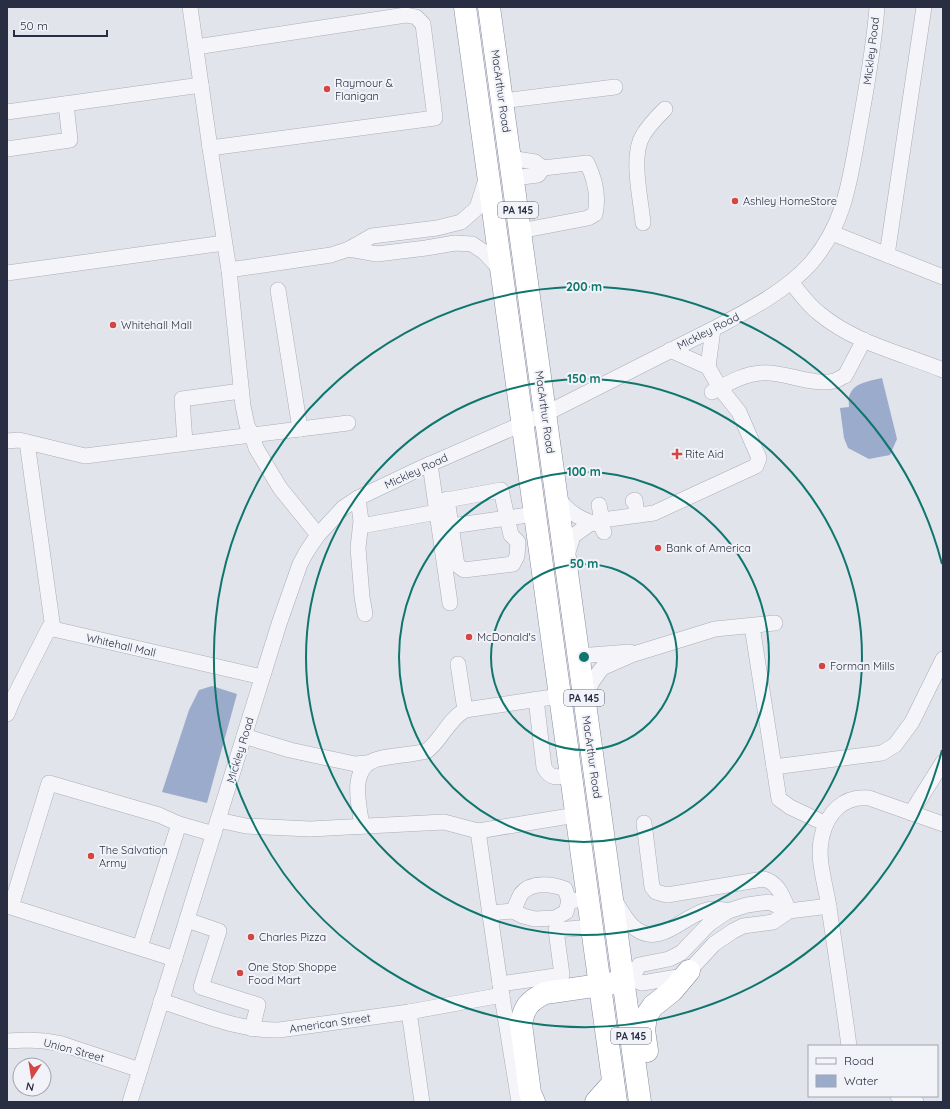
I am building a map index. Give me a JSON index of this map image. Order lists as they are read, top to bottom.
{
  "streets": {
    "highway": ["MacArthur Road", "PA 145"],
    "street": [
      "Mickley Road",
      "Whitehall Mall",
      "American Street",
      "Union Street"
    ]
  },
  "crossings": [
    ["Mickley Road", "MacArthur Road"],
    ["Mickley Road", "PA 145"],
    ["Mickley Road", "Whitehall Mall"],
    ["Mickley Road", "American Street"],
    ["Mickley Road", "Union Street"],
    ["PA 145", "American Street"]
  ],
  "places": {
    "other": [
      "Raymour & Flanigan",
      "Ashley HomeStore",
      "Whitehall Mall",
      "Bank of America",
      "McDonald's",
      "Forman Mills",
      "The Salvation Army",
      "Charles Pizza",
      "One Stop Shoppe Food Mart"
    ],
    "health": ["Rite Aid"]
  },
  "legend": ["Road", "Water"],
  "scale_bar": "50 m",
  "north": "bottom",
  "rings": [
    "200 m",
    "150 m",
    "100 m",
    "50 m"
  ]
}
